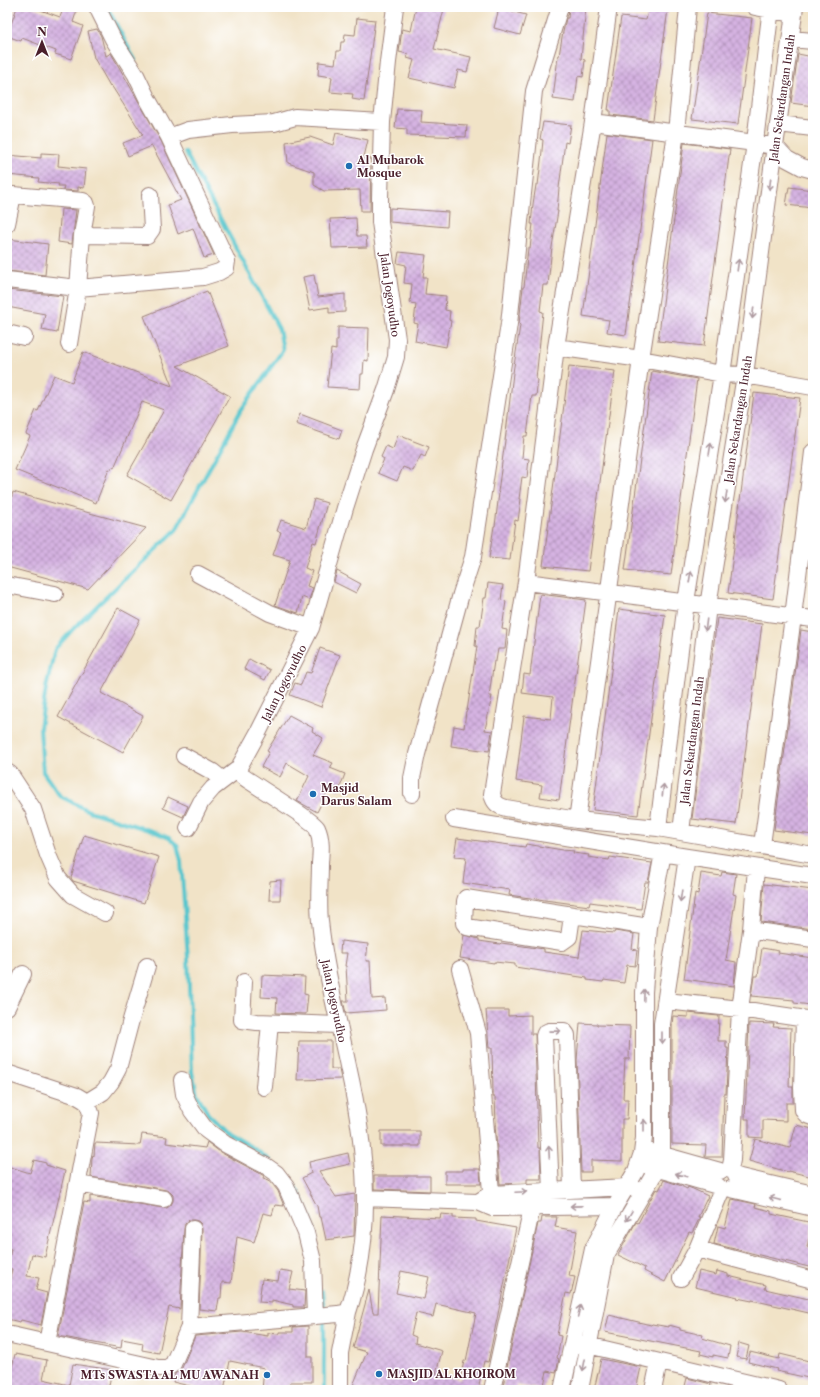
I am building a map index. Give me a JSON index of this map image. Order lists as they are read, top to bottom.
{
  "streets": {
    "street": ["Jalan Sekardangan Indah", "Jalan Jogoyudho"]
  },
  "places": [
    "Al Mubarok Mosque",
    "Masjid Darus Salam",
    "MASJID AL KHOIROM",
    "MTs SWASTA AL MU AWANAH"
  ],
  "north": "top"
}
